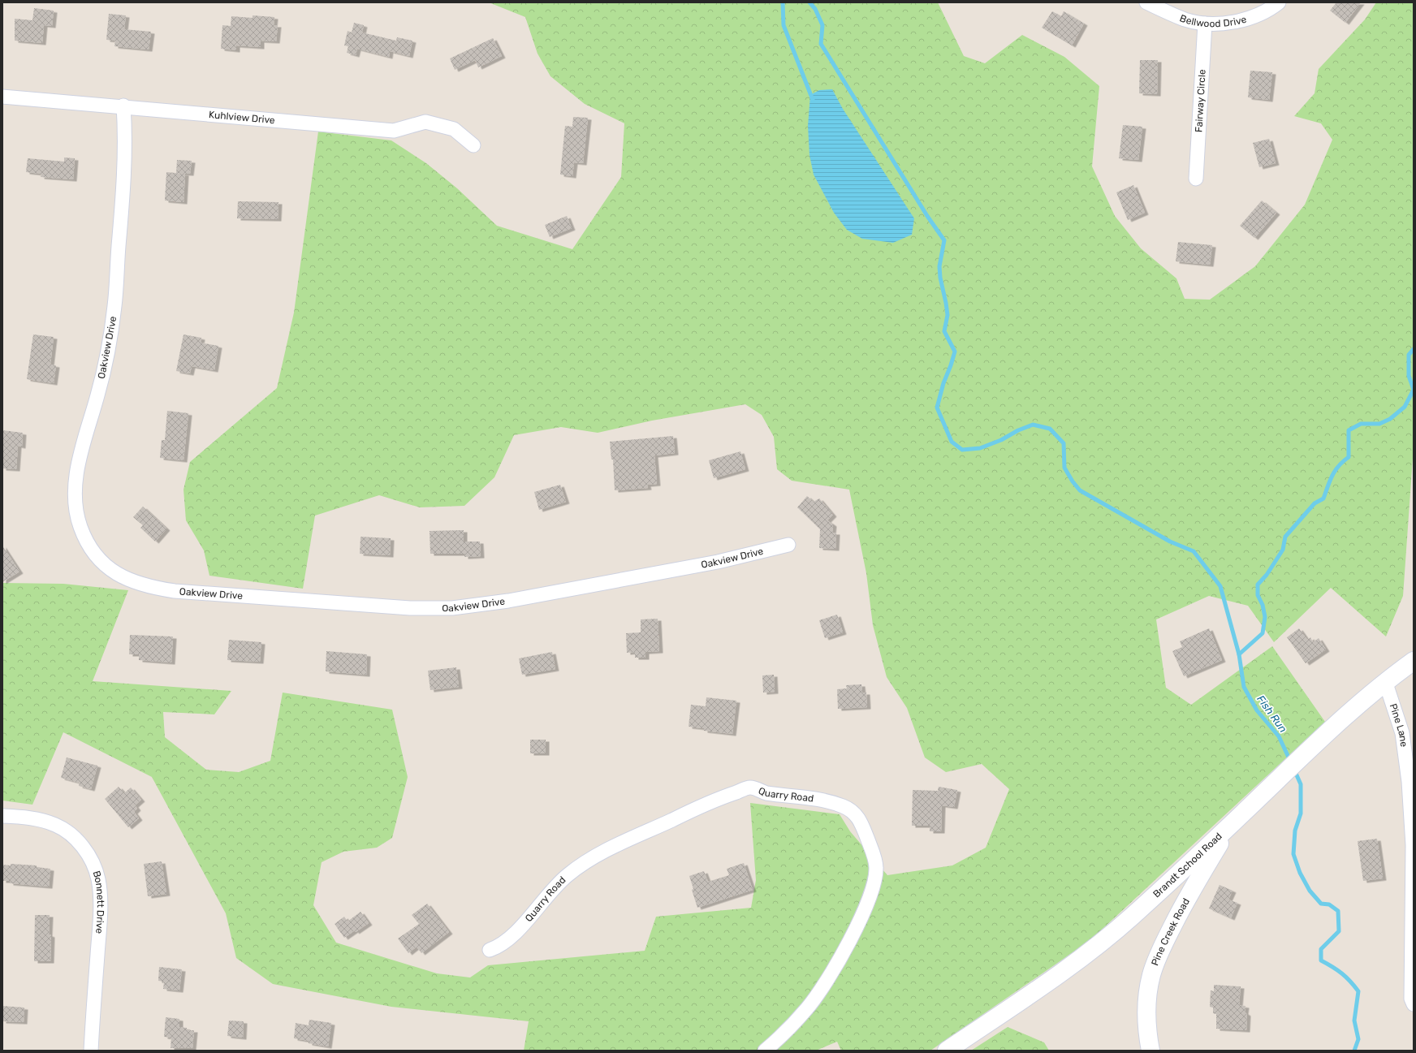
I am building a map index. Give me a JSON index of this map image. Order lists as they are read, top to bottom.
{
  "streets": {
    "street": [
      "Bellwood Drive",
      "Fairway Circle",
      "Kuhlview Drive",
      "Oakview Drive",
      "Pine Lane",
      "Quarry Road",
      "Brandt School Road",
      "Bonnett Drive",
      "Pine Creek Road"
    ]
  },
  "crossings": [
    ["Bellwood Drive", "Fairway Circle"],
    ["Kuhlview Drive", "Oakview Drive"],
    ["Pine Lane", "Brandt School Road"],
    ["Brandt School Road", "Pine Creek Road"]
  ],
  "water": ["Fish Run"]
}
